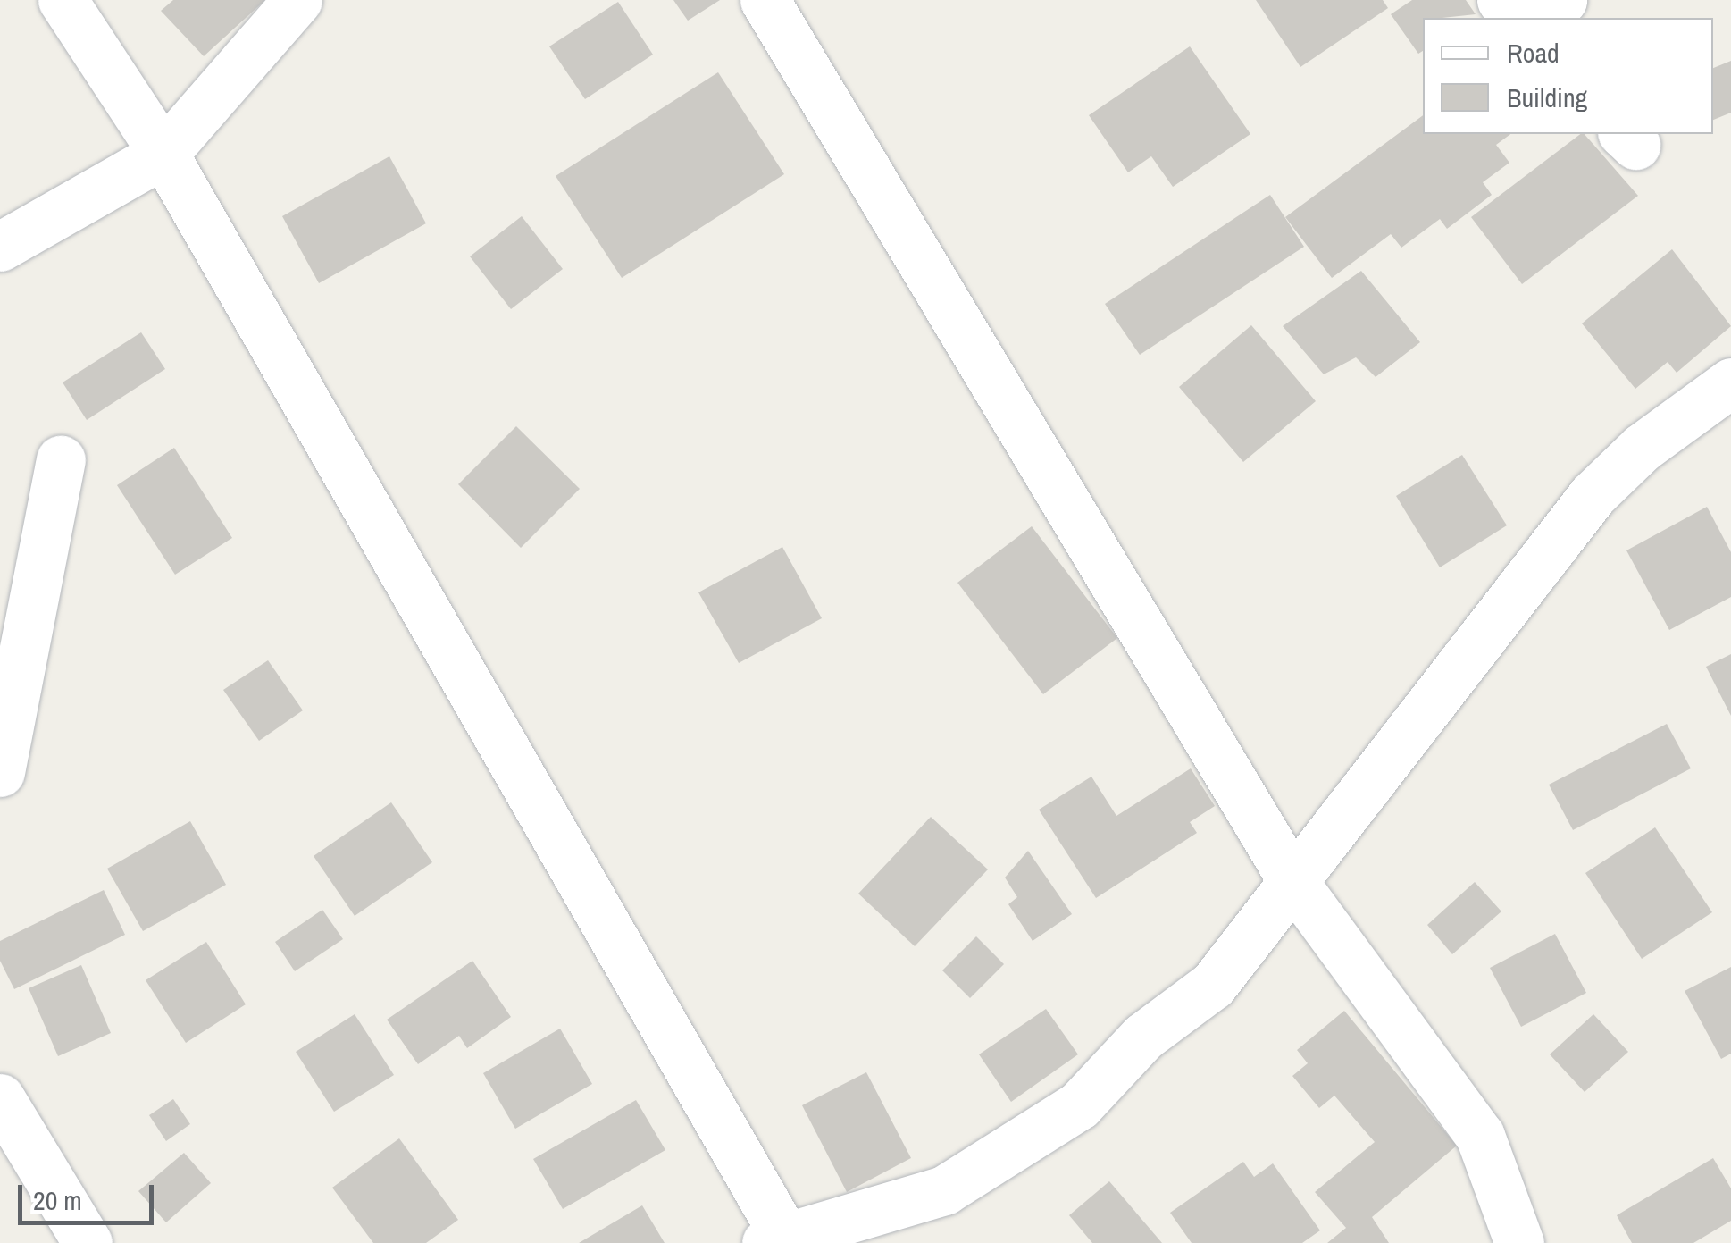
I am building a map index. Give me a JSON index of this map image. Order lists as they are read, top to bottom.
{
  "legend": ["Road", "Building"],
  "scale_bar": "20 m"
}
